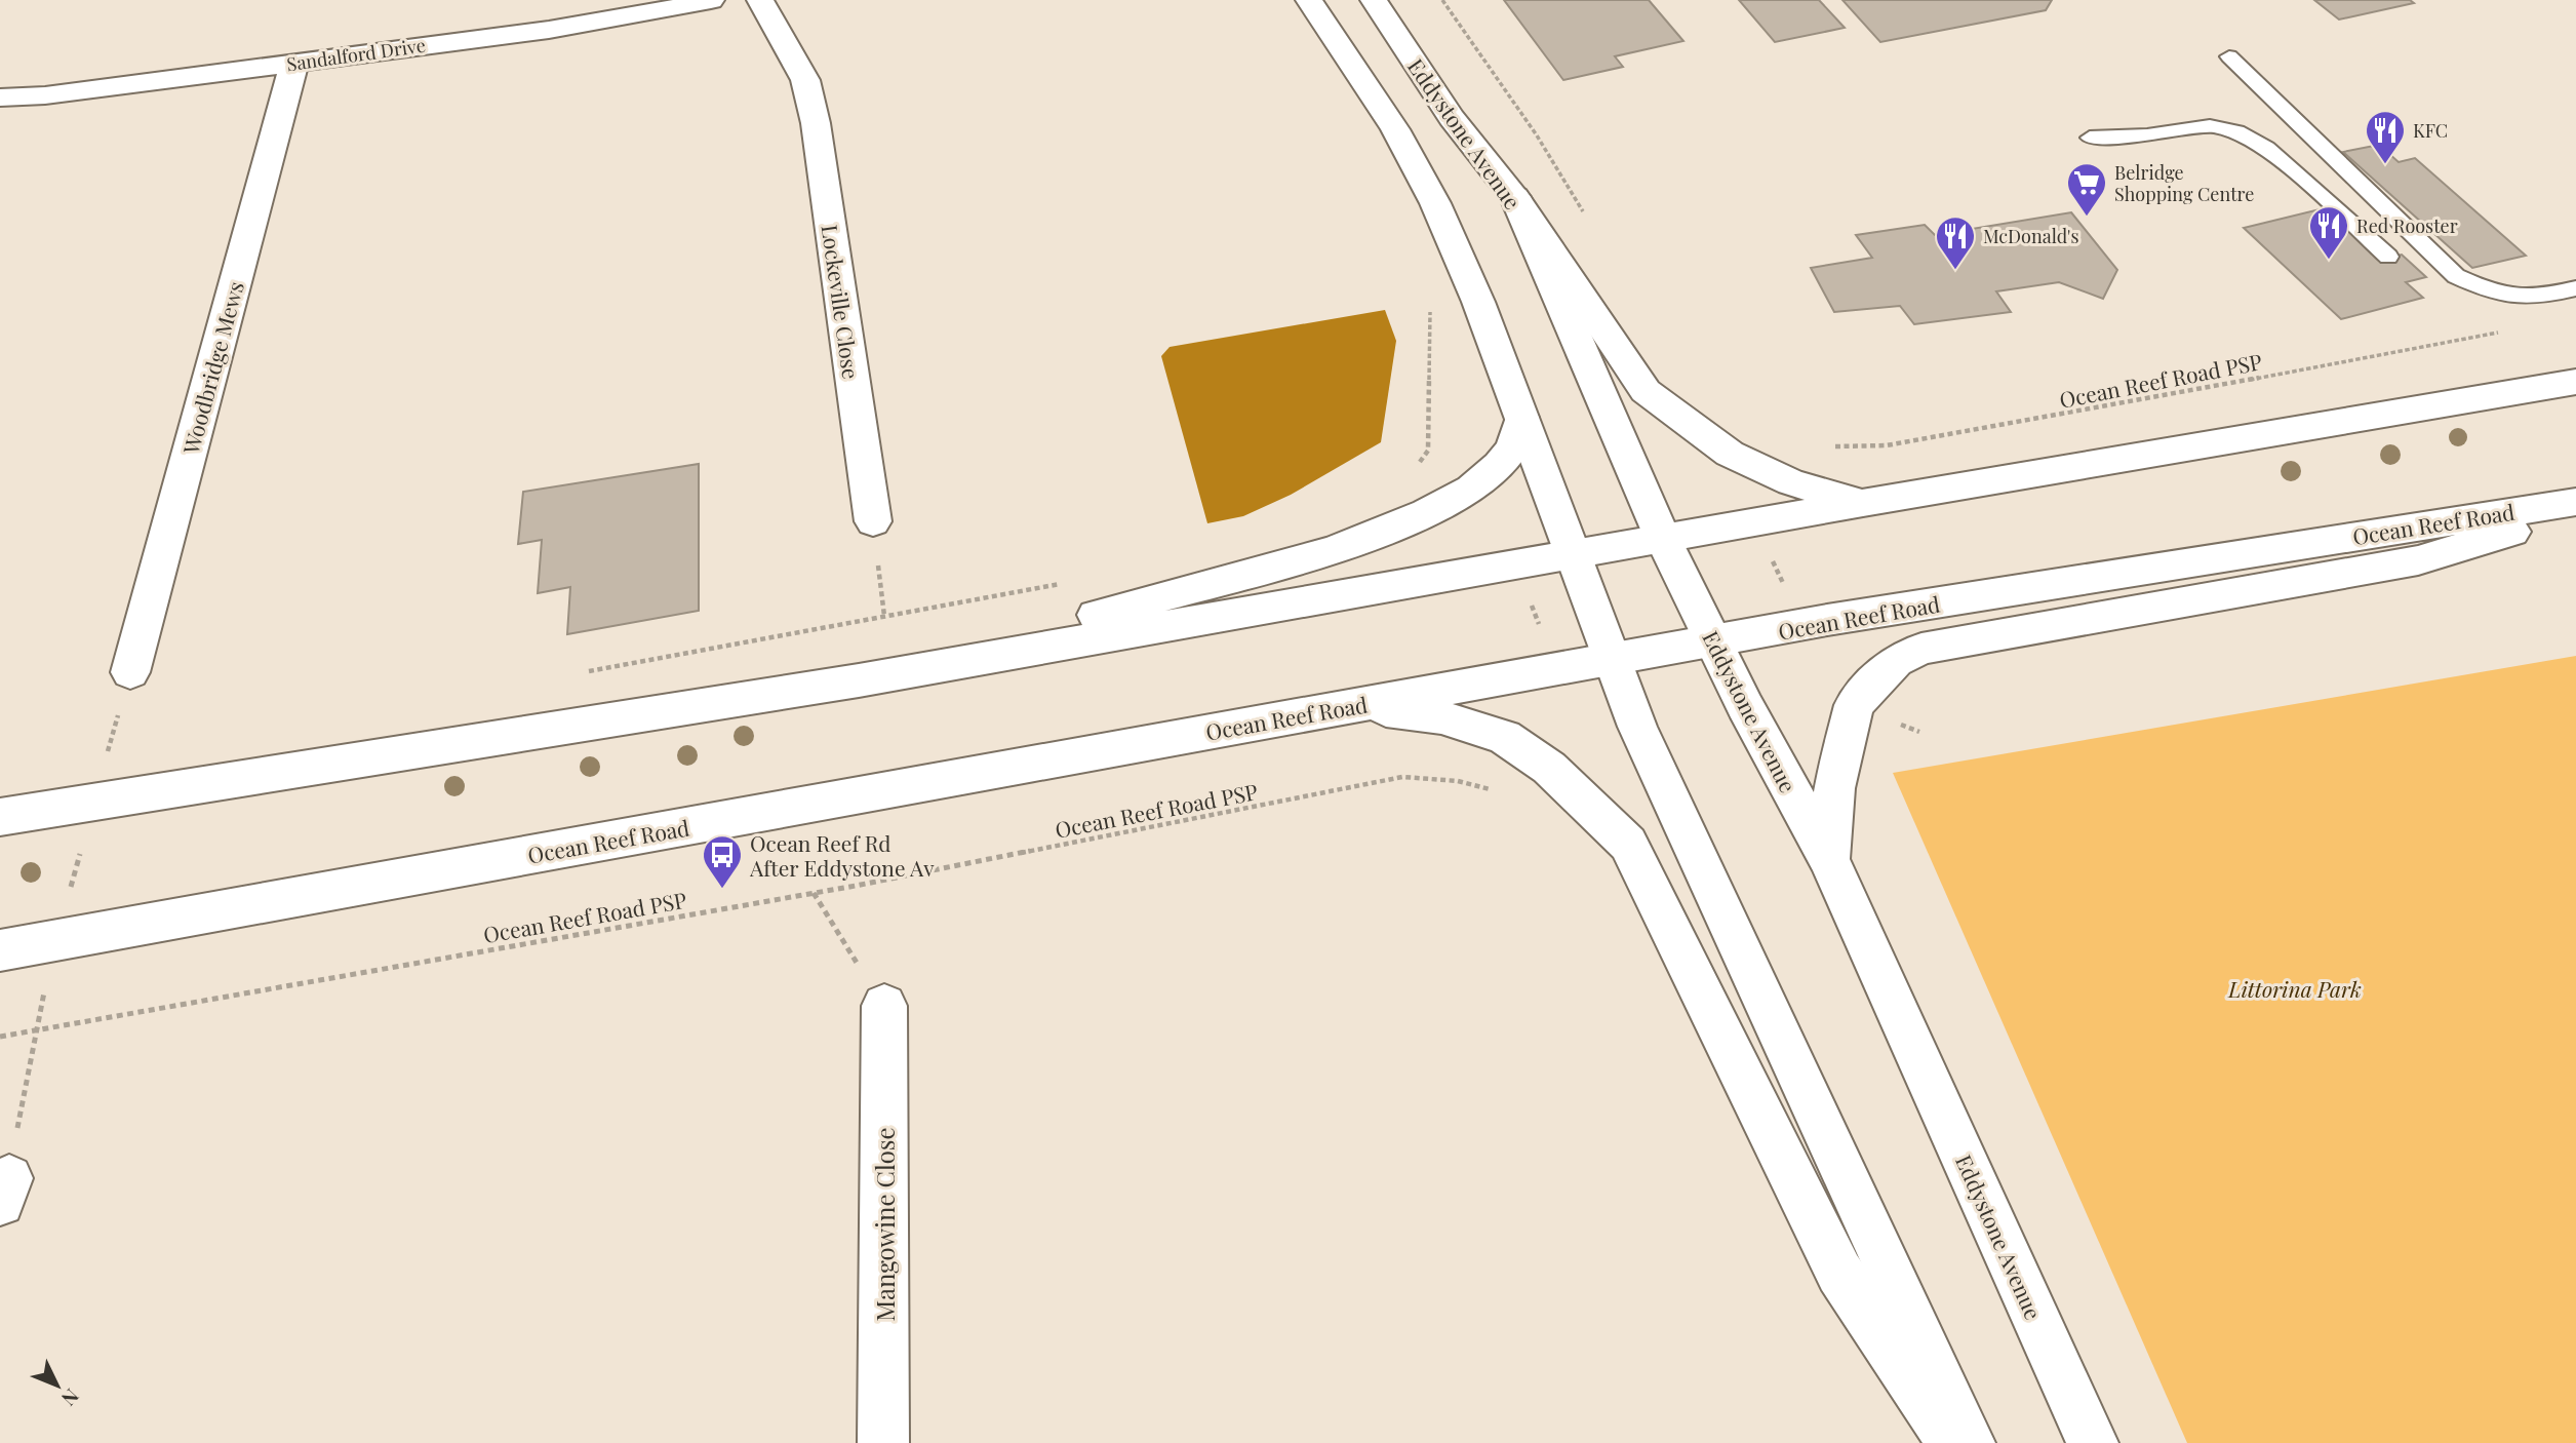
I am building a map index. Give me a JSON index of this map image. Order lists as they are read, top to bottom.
{
  "streets": {
    "main road": [
      "Sandalford Drive",
      "Eddystone Avenue",
      "Lockeville Close",
      "Woodbridge Mews",
      "Ocean Reef Road",
      "Mangowine Close"
    ],
    "path": ["Ocean Reef Road PSP"]
  },
  "crossings": [
    ["Sandalford Drive", "Woodbridge Mews"],
    ["Eddystone Avenue", "Ocean Reef Road"]
  ],
  "parks": ["Littorina Park"],
  "places": {
    "restaurant": ["KFC", "Red Rooster", "McDonald's"],
    "supermarket": ["Belridge Shopping Centre"],
    "bus stop": ["Ocean Reef Rd After Eddystone Av"]
  },
  "north": "bottom right"
}
